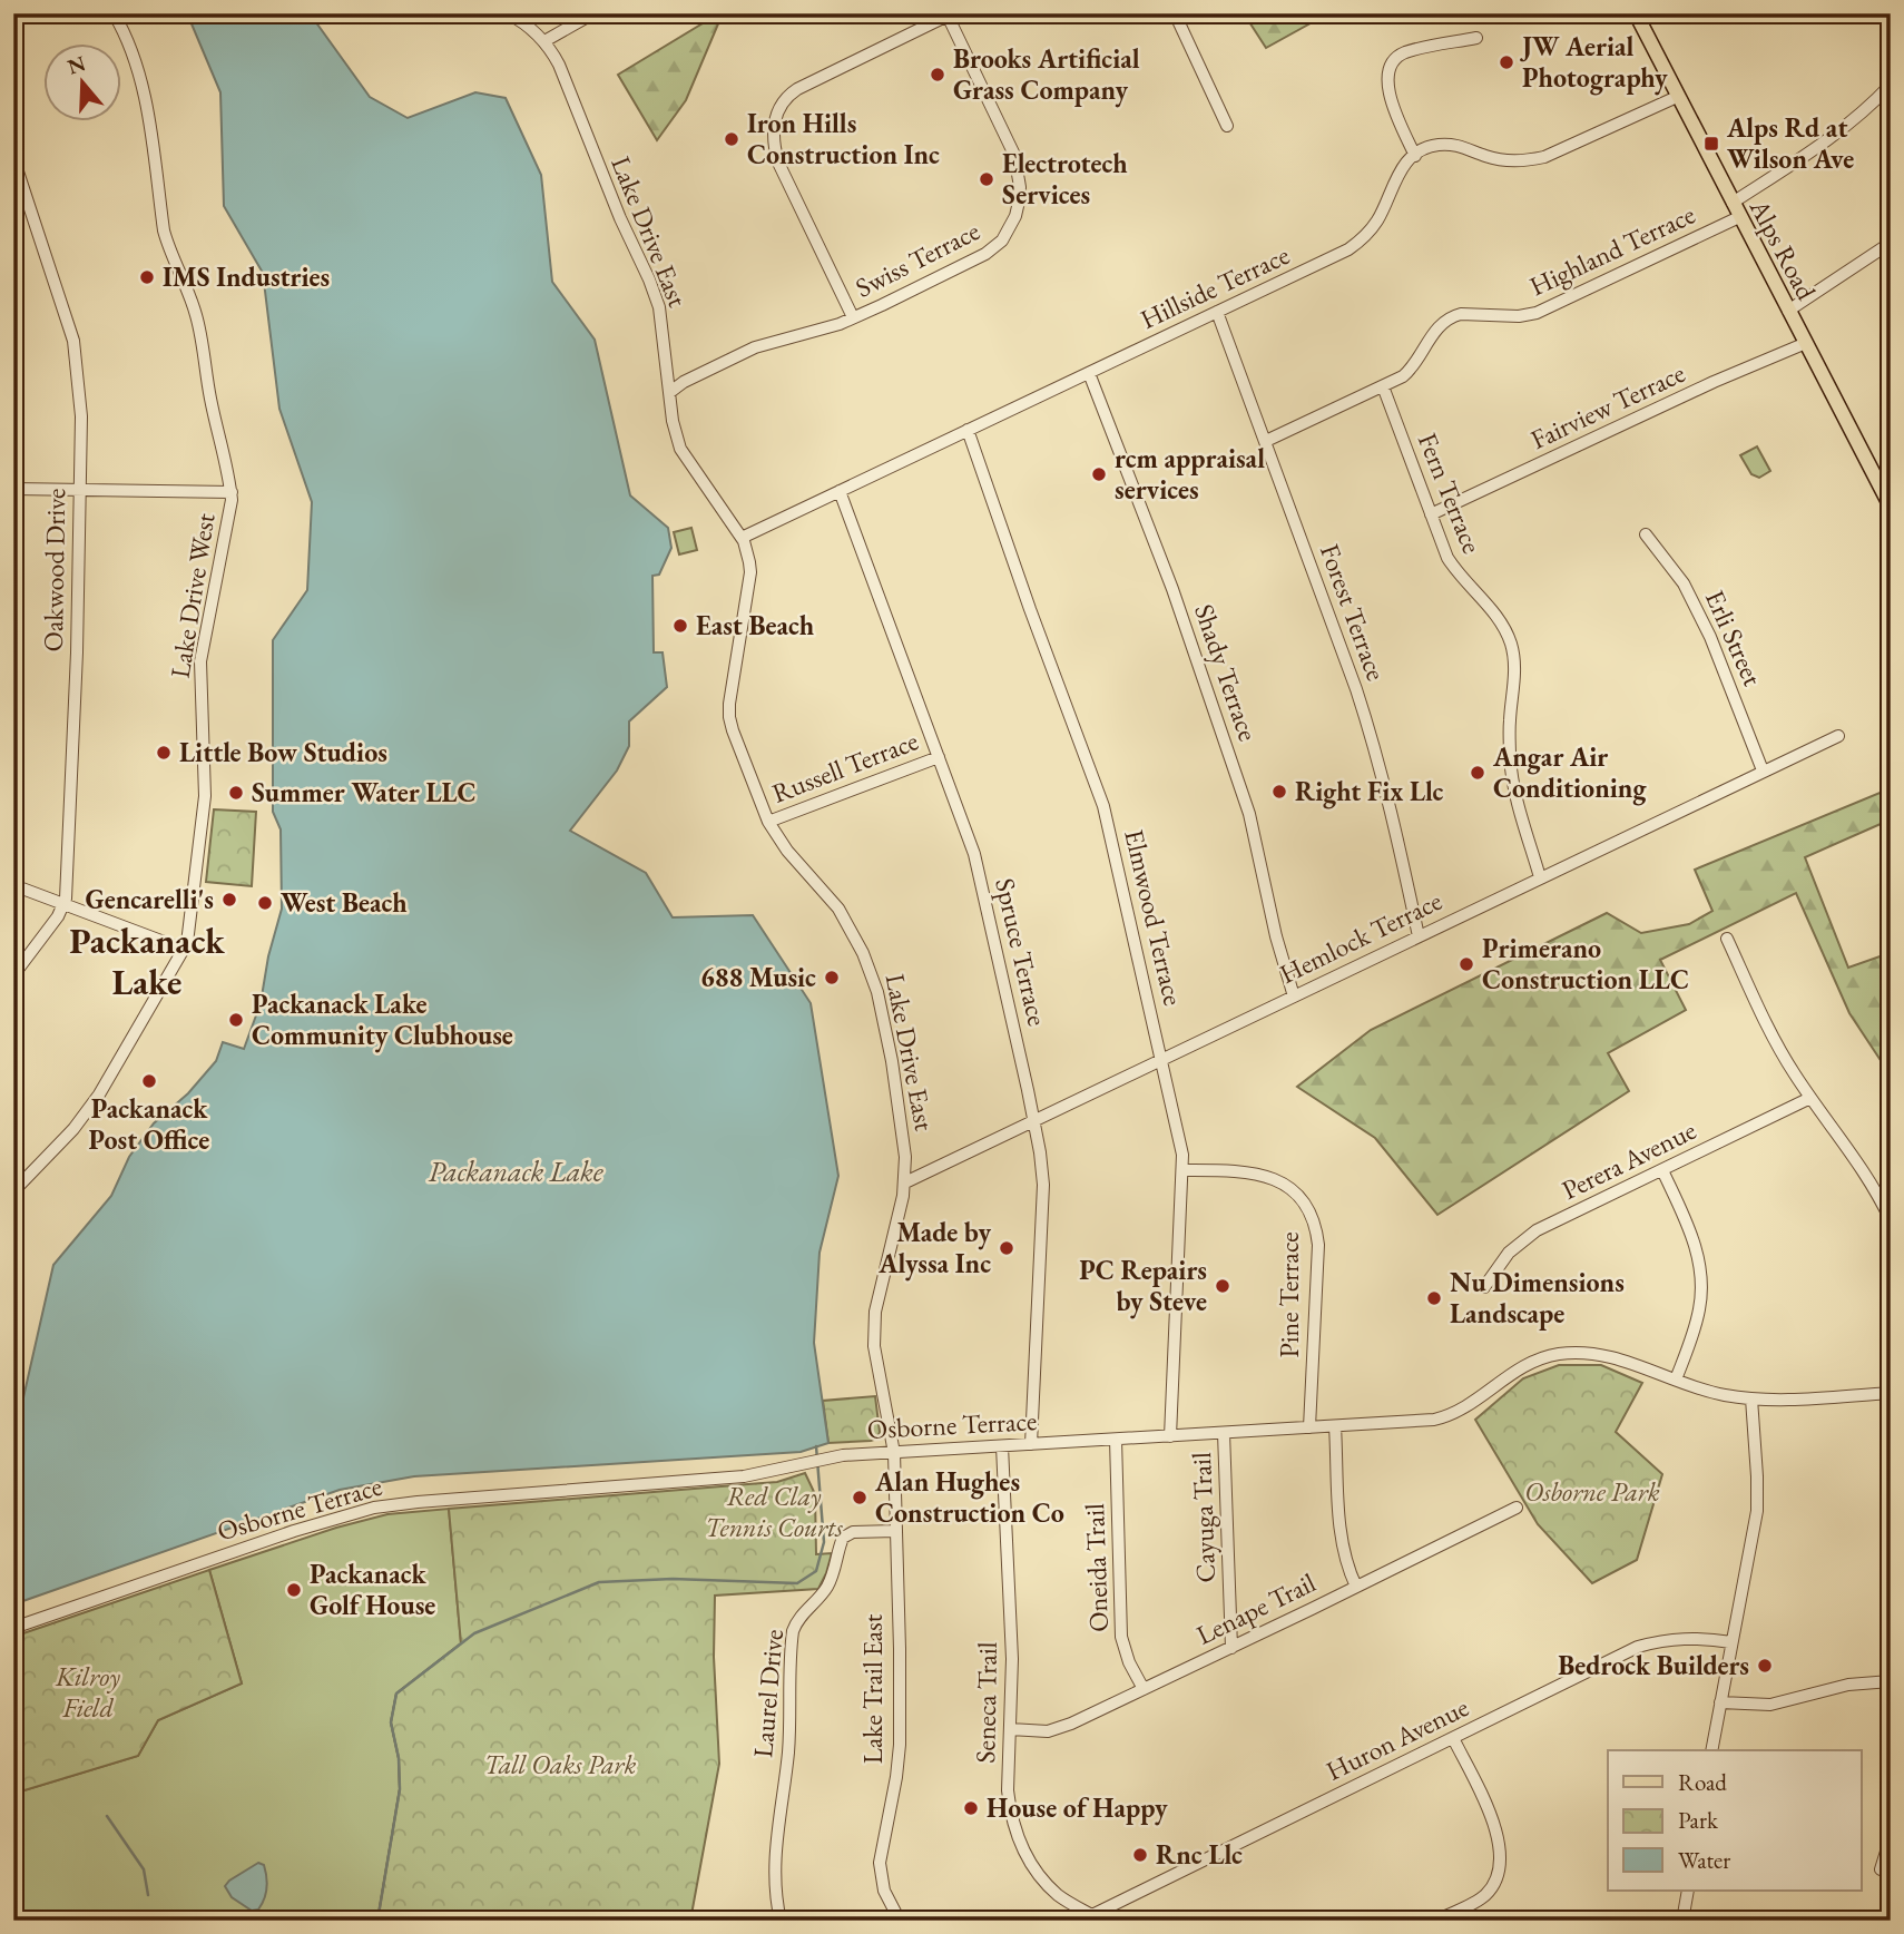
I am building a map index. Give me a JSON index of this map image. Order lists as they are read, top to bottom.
{
  "streets": {
    "main road": ["Alps Road"],
    "street": [
      "Lake Drive East",
      "Highland Terrace",
      "Swiss Terrace",
      "Hillside Terrace",
      "Fairview Terrace",
      "Fern Terrace",
      "Oakwood Drive",
      "Lake Drive West",
      "Forest Terrace",
      "Erli Street",
      "Shady Terrace",
      "Russell Terrace",
      "Elmwood Terrace",
      "Hemlock Terrace",
      "Spruce Terrace",
      "Perera Avenue",
      "Pine Terrace",
      "Osborne Terrace",
      "Cayuga Trail",
      "Oneida Trail",
      "Lenape Trail",
      "Lake Trail East",
      "Laurel Drive",
      "Seneca Trail",
      "Huron Avenue"
    ]
  },
  "crossings": [
    ["Lake Drive East", "Swiss Terrace"],
    ["Lake Drive East", "Hillside Terrace"],
    ["Lake Drive East", "Russell Terrace"],
    ["Lake Drive East", "Hemlock Terrace"],
    ["Lake Drive East", "Osborne Terrace"],
    ["Lake Drive East", "Lake Trail East"],
    ["Alps Road", "Highland Terrace"],
    ["Alps Road", "Fairview Terrace"],
    ["Highland Terrace", "Fern Terrace"],
    ["Highland Terrace", "Forest Terrace"],
    ["Hillside Terrace", "Forest Terrace"],
    ["Hillside Terrace", "Shady Terrace"],
    ["Hillside Terrace", "Elmwood Terrace"],
    ["Hillside Terrace", "Spruce Terrace"],
    ["Fairview Terrace", "Fern Terrace"],
    ["Fern Terrace", "Hemlock Terrace"],
    ["Forest Terrace", "Hemlock Terrace"],
    ["Erli Street", "Hemlock Terrace"],
    ["Shady Terrace", "Hemlock Terrace"],
    ["Russell Terrace", "Spruce Terrace"],
    ["Elmwood Terrace", "Hemlock Terrace"],
    ["Elmwood Terrace", "Pine Terrace"],
    ["Elmwood Terrace", "Osborne Terrace"],
    ["Hemlock Terrace", "Spruce Terrace"],
    ["Spruce Terrace", "Osborne Terrace"],
    ["Pine Terrace", "Osborne Terrace"],
    ["Osborne Terrace", "Cayuga Trail"],
    ["Osborne Terrace", "Oneida Trail"],
    ["Osborne Terrace", "Lake Trail East"],
    ["Osborne Terrace", "Seneca Trail"],
    ["Cayuga Trail", "Lenape Trail"],
    ["Oneida Trail", "Lenape Trail"],
    ["Lenape Trail", "Seneca Trail"],
    ["Lake Trail East", "Laurel Drive"],
    ["Seneca Trail", "Huron Avenue"]
  ],
  "districts": ["Packanack Lake"],
  "water": ["Packanack Lake"],
  "parks": [
    "Osborne Park",
    "Red Clay Tennis Courts",
    "Kilroy Field",
    "Tall Oaks Park"
  ],
  "places": {
    "other": [
      "JW Aerial Photography",
      "Brooks Artificial Grass Company",
      "Iron Hills Construction Inc",
      "Electrotech Services",
      "IMS Industries",
      "rcm appraisal services",
      "East Beach",
      "Little Bow Studios",
      "Angar Air Conditioning",
      "Right Fix Llc",
      "Summer Water LLC",
      "Gencarelli's",
      "West Beach",
      "Primerano Construction LLC",
      "688 Music",
      "Packanack Lake Community Clubhouse",
      "Packanack Post Office",
      "Made by Alyssa Inc",
      "PC Repairs by Steve",
      "Nu Dimensions Landscape",
      "Alan Hughes Construction Co",
      "Packanack Golf House",
      "Bedrock Builders",
      "House of Happy",
      "Rnc Llc"
    ],
    "transit": ["Alps Rd at Wilson Ave"]
  },
  "legend": ["Road", "Park", "Water"],
  "north": "top"
}
